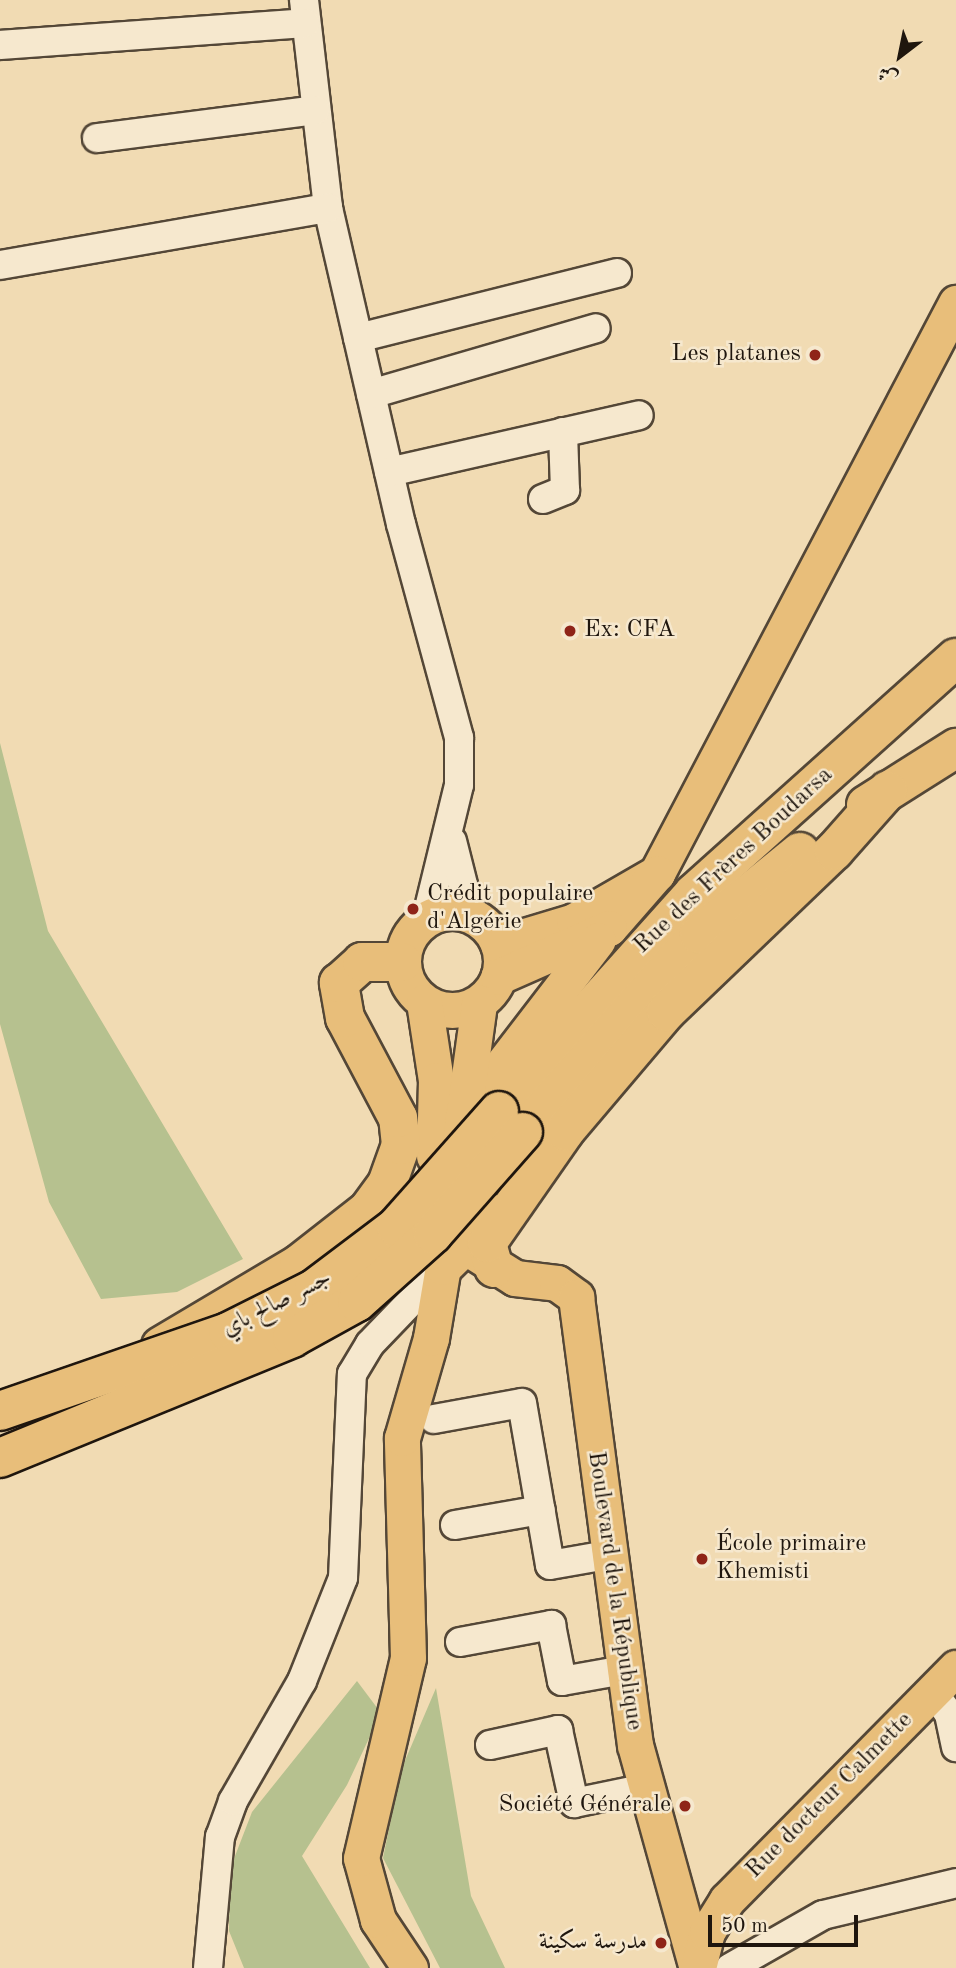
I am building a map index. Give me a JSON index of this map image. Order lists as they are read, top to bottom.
{
  "streets": {
    "highway": ["Rue des Frères Boudarsa", "جسر صالح باي"],
    "main road": ["Boulevard de la République", "Rue docteur Calmette"]
  },
  "crossings": [
    ["Rue des Frères Boudarsa", "جسر صالح باي"],
    ["Boulevard de la République", "Rue docteur Calmette"]
  ],
  "places": [
    "Les platanes",
    "Ex: CFA",
    "Crédit populaire d'Algérie",
    "École primaire Khemisti",
    "Société Générale",
    "مدرسة سكينة"
  ],
  "scale_bar": "50 m",
  "north": "bottom left"
}
